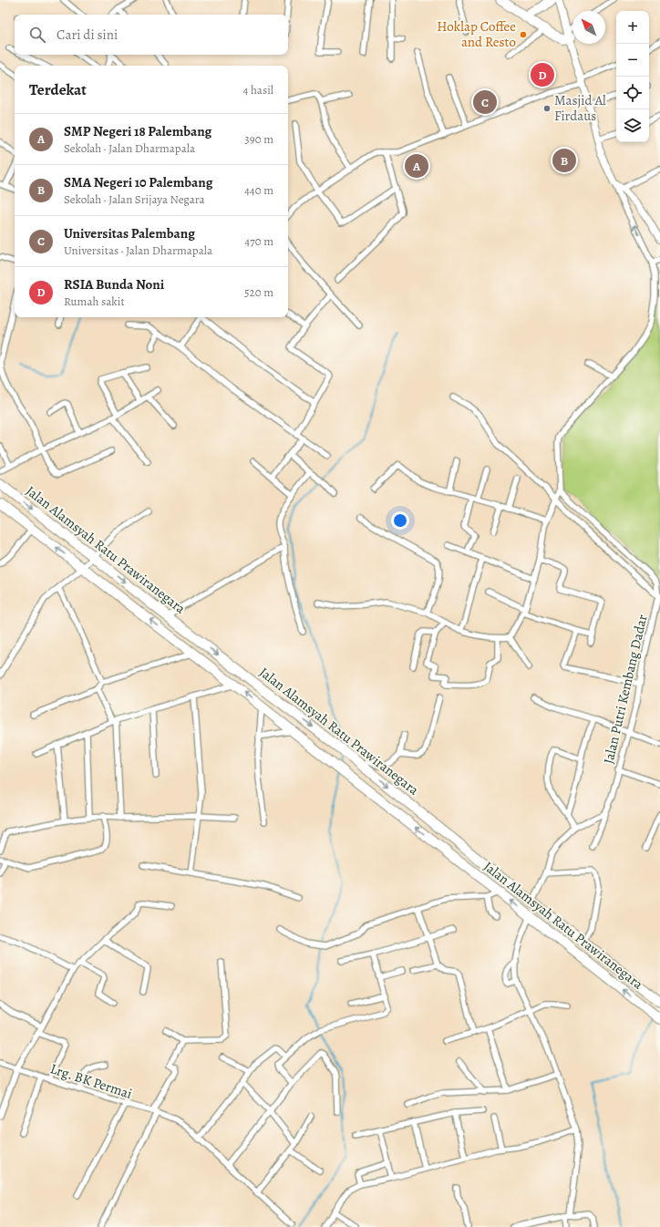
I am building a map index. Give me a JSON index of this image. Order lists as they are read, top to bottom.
{
  "streets": {
    "highway": ["Jalan Alamsyah Ratu Prawiranegara"],
    "street": ["Jalan Putri Kembang Dadar", "Lrg. BK Permai"]
  },
  "places": ["Hoklap Coffee and Resto", "Masjid Al Firdaus"],
  "north": "top left",
  "page": {
    "map_buttons": ["+", "−"],
    "search": "Cari di sini",
    "pins": [
      "D",
      "C",
      "B",
      "A"
    ],
    "heading": ["Terdekat", "4 hasil"],
    "list": [
      {
        "mark": "A",
        "name": "SMP Negeri 18 Palembang",
        "note": "Sekolah · Jalan Dharmapala",
        "value": "390 m"
      },
      {
        "mark": "B",
        "name": "SMA Negeri 10 Palembang",
        "note": "Sekolah · Jalan Srijaya Negara",
        "value": "440 m"
      },
      {
        "mark": "C",
        "name": "Universitas Palembang",
        "note": "Universitas · Jalan Dharmapala",
        "value": "470 m"
      },
      {
        "mark": "D",
        "name": "RSIA Bunda Noni",
        "note": "Rumah sakit",
        "value": "520 m"
      }
    ]
  }
}
